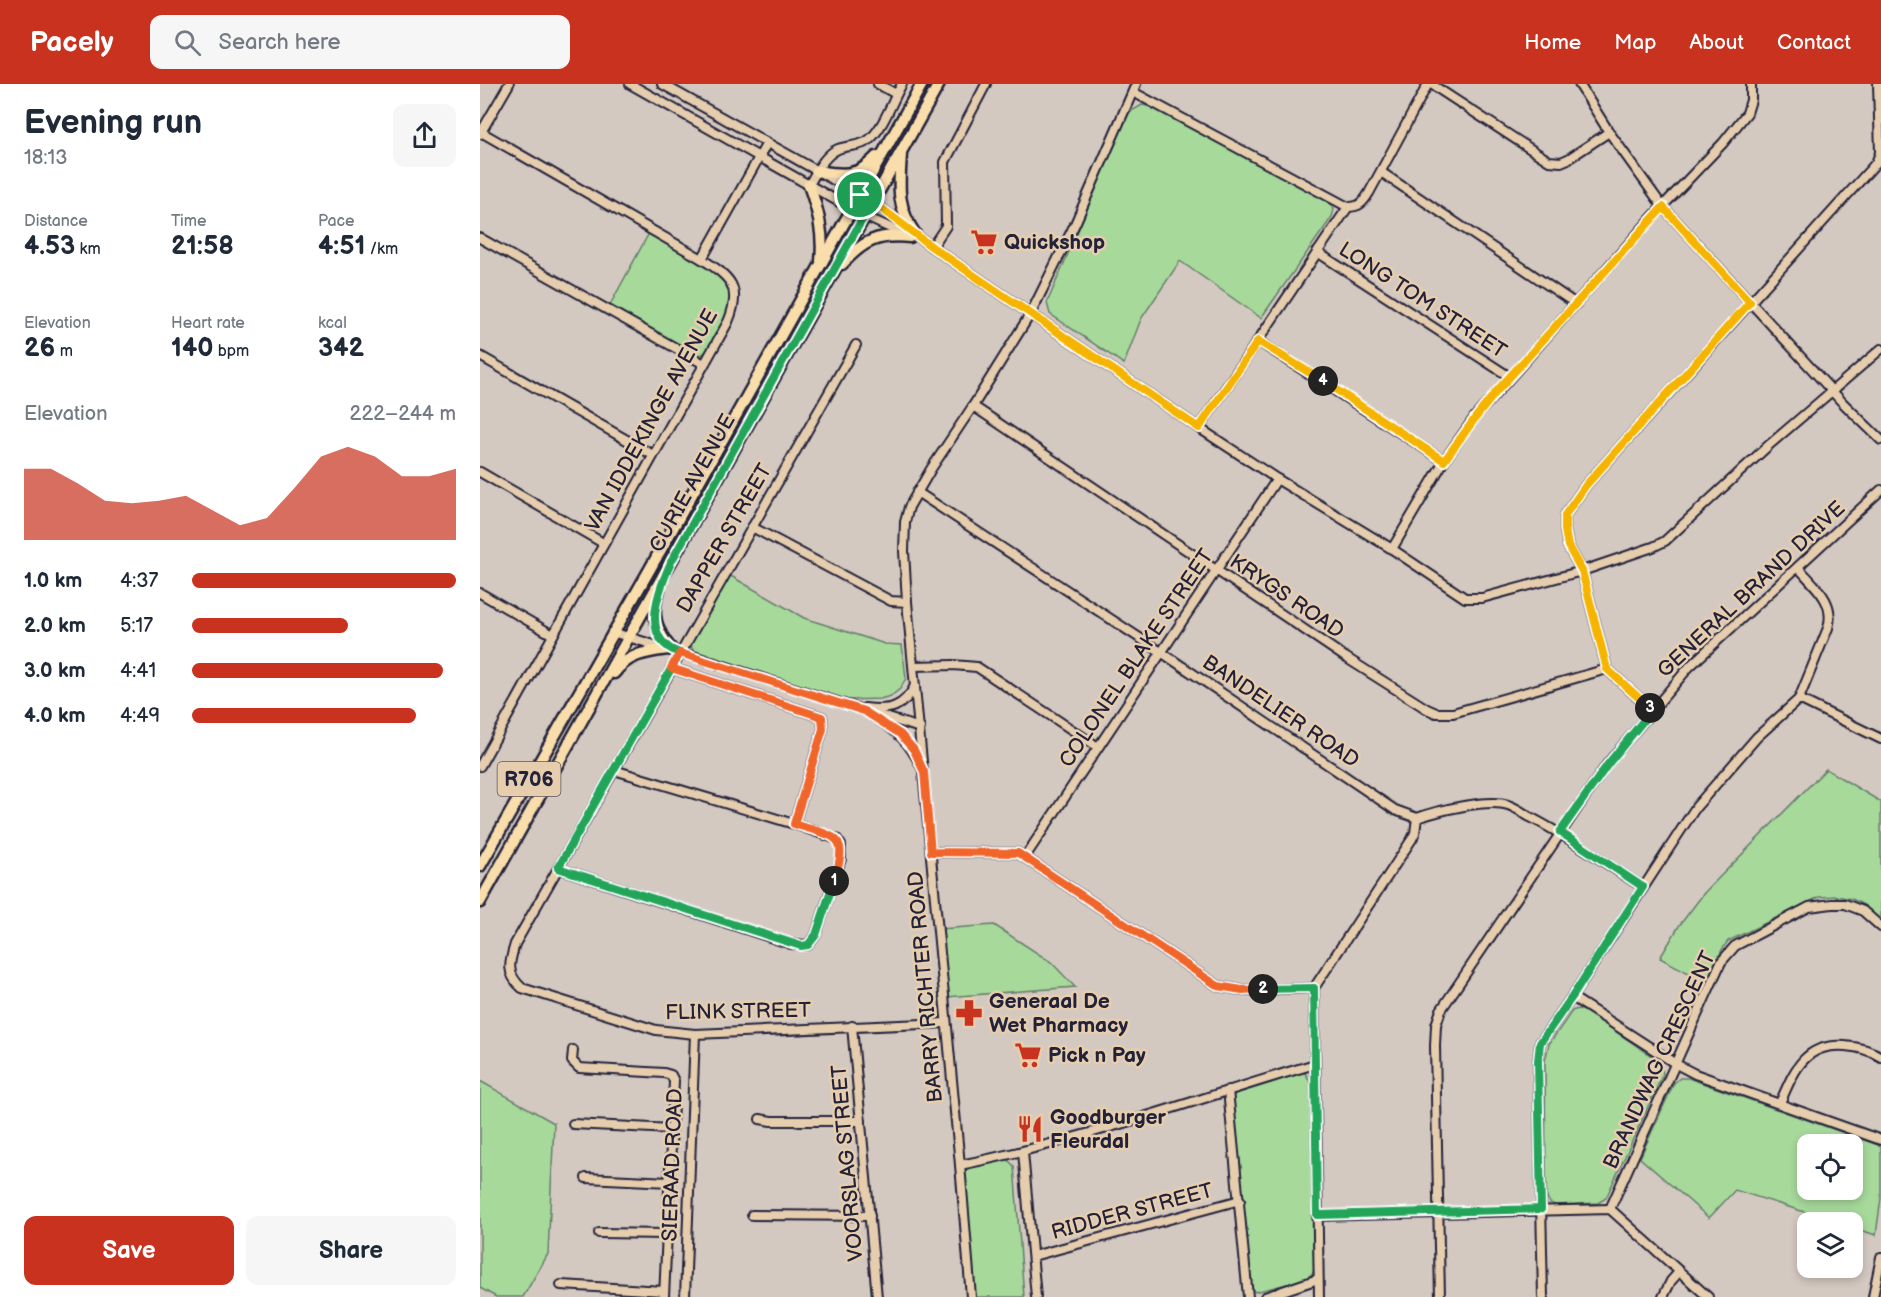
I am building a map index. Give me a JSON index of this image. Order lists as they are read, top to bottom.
{
  "streets": {
    "main road": ["CURIE AVENUE", "R706"],
    "street": [
      "LONG TOM STREET",
      "VAN IDDEKINGE AVENUE",
      "DAPPER STREET",
      "GENERAL BRAND DRIVE",
      "KRYGS ROAD",
      "COLONEL BLAKE STREET",
      "BANDELIER ROAD",
      "BARRY RICHTER ROAD",
      "FLINK STREET",
      "BRANDWAG CRESCENT",
      "VOORSLAG STREET",
      "SIERAAD ROAD",
      "RIDDER STREET"
    ]
  },
  "crossings": [
    ["DAPPER STREET", "FLINK STREET"],
    ["KRYGS ROAD", "COLONEL BLAKE STREET"],
    ["KRYGS ROAD", "BARRY RICHTER ROAD"],
    ["COLONEL BLAKE STREET", "BANDELIER ROAD"],
    ["BANDELIER ROAD", "BARRY RICHTER ROAD"],
    ["BARRY RICHTER ROAD", "FLINK STREET"],
    ["FLINK STREET", "VOORSLAG STREET"],
    ["FLINK STREET", "SIERAAD ROAD"]
  ],
  "places": {
    "supermarket": ["Quickshop", "Pick n Pay"],
    "pharmacy": ["Generaal De Wet Pharmacy"],
    "restaurant": ["Goodburger Fleurdal"]
  },
  "page": {
    "header": "Pacely",
    "search": "Search here",
    "nav": [
      "Home",
      "Map",
      "About",
      "Contact"
    ],
    "heading": ["Evening run", "18:13"],
    "stats": [
      ["Distance", "4.53 km"],
      ["Time", "21:58"],
      ["Pace", "4:51 /km"],
      ["Elevation", "26 m"],
      ["Heart rate", "140 bpm"],
      ["kcal", "342"]
    ],
    "pins": [
      "4",
      "3",
      "1",
      "2"
    ],
    "chart": ["Elevation", "222–244 m"],
    "list": [
      {
        "name": "1.0 km",
        "note": "4:37"
      },
      {
        "name": "2.0 km",
        "note": "5:17"
      },
      {
        "name": "3.0 km",
        "note": "4:41"
      },
      {
        "name": "4.0 km",
        "note": "4:49"
      }
    ],
    "buttons": ["Save", "Share"]
  }
}
